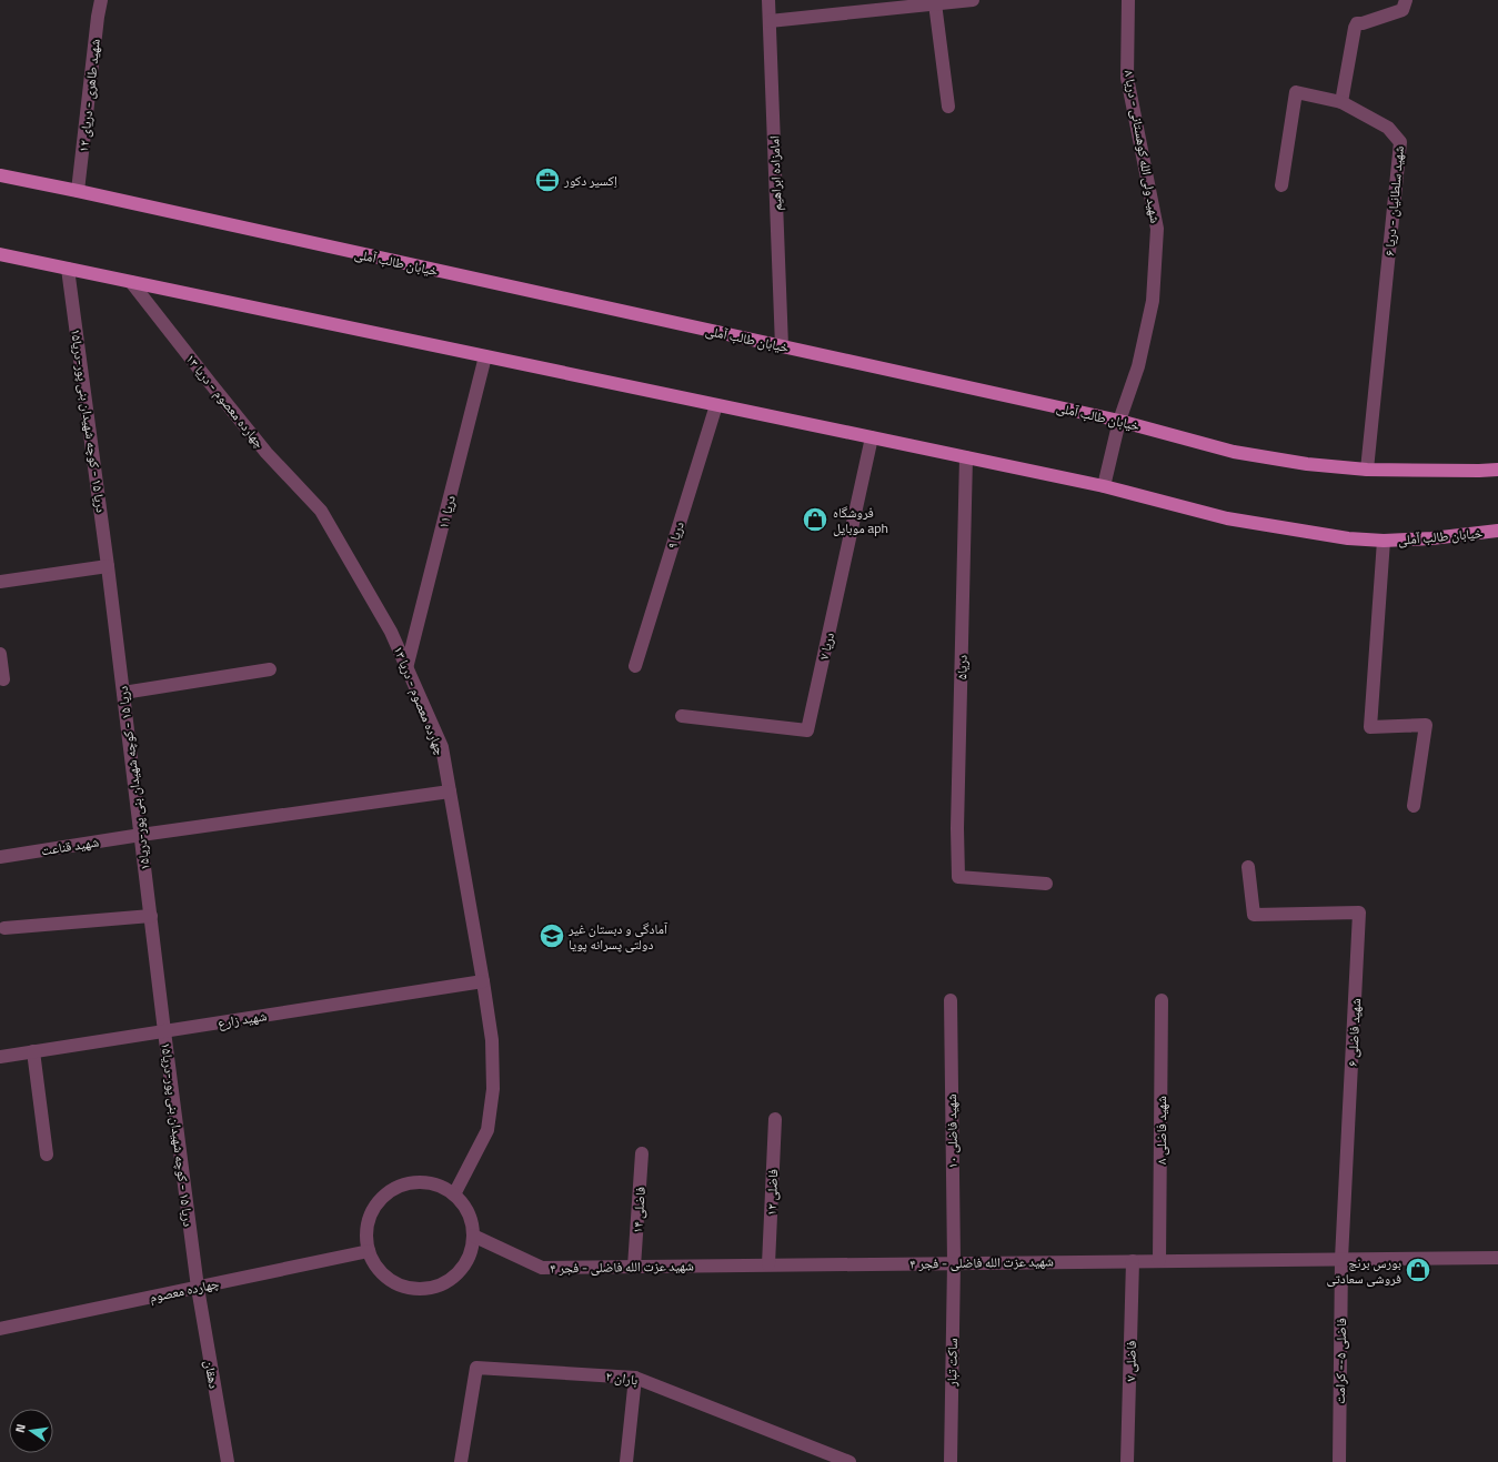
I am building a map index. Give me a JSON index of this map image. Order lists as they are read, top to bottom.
{
  "streets": {
    "main road": ["خیابان طالب آملی"],
    "street": [
      "شهید طاهری - دریای ۱۲",
      "شهید ولی الله کوهستانی - دریا ۸",
      "امامزاده ابراهیم",
      "شهید سلطانیان - دریا ۶",
      "چهارده معصوم - دریا ۱۳",
      "دریا ۱۵ - كوچه شهيدان بنی پور-دريا۱۵",
      "دریا ۱۱",
      "دریا ۹",
      "دریا ۷",
      "دریا۵",
      "شهید قناعت",
      "شهید زارع",
      "شهید فاضلی ۶",
      "شهید فاضلی ۸",
      "شهید فاضلی ۱۰",
      "فاضلی ۱۲",
      "فاضلی ۱۴",
      "شهید عزت الله فاضلی - فجر ۴",
      "چهارده معصوم",
      "فاضلی ۷",
      "فاضلی ۵-- کرامت",
      "ساکت تبار",
      "دهقان",
      "باران ۲"
    ]
  },
  "crossings": [
    ["شهید طاهری - دریای ۱۲", "خیابان طالب آملی"],
    ["شهید ولی الله کوهستانی - دریا ۸", "خیابان طالب آملی"],
    ["امامزاده ابراهیم", "خیابان طالب آملی"],
    ["شهید سلطانیان - دریا ۶", "خیابان طالب آملی"],
    ["خیابان طالب آملی", "چهارده معصوم - دریا ۱۳"],
    ["خیابان طالب آملی", "دریا ۱۵ - كوچه شهيدان بنی پور-دريا۱۵"],
    ["خیابان طالب آملی", "دریا ۱۱"],
    ["خیابان طالب آملی", "دریا ۹"],
    ["خیابان طالب آملی", "دریا ۷"],
    ["خیابان طالب آملی", "دریا۵"],
    ["چهارده معصوم - دریا ۱۳", "دریا ۱۱"],
    ["چهارده معصوم - دریا ۱۳", "شهید قناعت"],
    ["چهارده معصوم - دریا ۱۳", "شهید زارع"],
    ["چهارده معصوم - دریا ۱۳", "شهید عزت الله فاضلی - فجر ۴"],
    ["چهارده معصوم - دریا ۱۳", "چهارده معصوم"],
    ["دریا ۱۵ - كوچه شهيدان بنی پور-دريا۱۵", "شهید قناعت"],
    ["دریا ۱۵ - كوچه شهيدان بنی پور-دريا۱۵", "شهید زارع"],
    ["دریا ۱۵ - كوچه شهيدان بنی پور-دريا۱۵", "چهارده معصوم"],
    ["دریا ۱۵ - كوچه شهيدان بنی پور-دريا۱۵", "دهقان"],
    ["شهید فاضلی ۶", "شهید عزت الله فاضلی - فجر ۴"],
    ["شهید فاضلی ۶", "فاضلی ۵-- کرامت"],
    ["شهید فاضلی ۸", "شهید عزت الله فاضلی - فجر ۴"],
    ["شهید فاضلی ۱۰", "شهید عزت الله فاضلی - فجر ۴"],
    ["شهید فاضلی ۱۰", "ساکت تبار"],
    ["فاضلی ۱۲", "شهید عزت الله فاضلی - فجر ۴"],
    ["فاضلی ۱۴", "شهید عزت الله فاضلی - فجر ۴"],
    ["شهید عزت الله فاضلی - فجر ۴", "چهارده معصوم"],
    ["شهید عزت الله فاضلی - فجر ۴", "فاضلی ۷"],
    ["شهید عزت الله فاضلی - فجر ۴", "فاضلی ۵-- کرامت"],
    ["شهید عزت الله فاضلی - فجر ۴", "ساکت تبار"],
    ["چهارده معصوم", "دهقان"]
  ],
  "places": {
    "office": ["اِکسیر دکور"],
    "shop": ["فروشگاه موبایل aph", "بورس برنج فروشی سعادتی"],
    "school or university": ["آمادگی و دبستان غیر دولتی پسرانه پویا"]
  },
  "north": "left"
}
